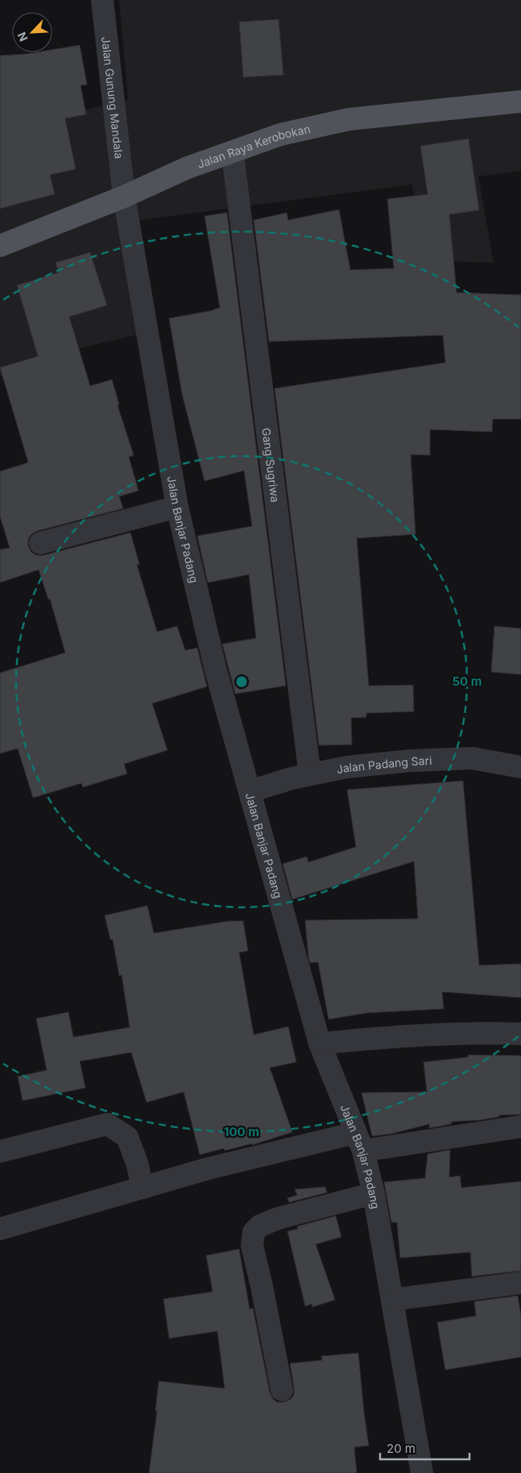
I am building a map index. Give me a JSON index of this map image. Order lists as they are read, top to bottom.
{
  "streets": {
    "main road": ["Jalan Raya Kerobokan"],
    "street": [
      "Jalan Gunung Mandala",
      "Gang Sugriwa",
      "Jalan Banjar Padang",
      "Jalan Padang Sari"
    ]
  },
  "crossings": [
    ["Jalan Gunung Mandala", "Jalan Raya Kerobokan"],
    ["Jalan Gunung Mandala", "Jalan Banjar Padang"],
    ["Jalan Raya Kerobokan", "Jalan Banjar Padang"],
    ["Jalan Banjar Padang", "Jalan Padang Sari"]
  ],
  "scale_bar": "20 m",
  "north": "bottom left",
  "rings": ["50 m", "100 m"]
}
